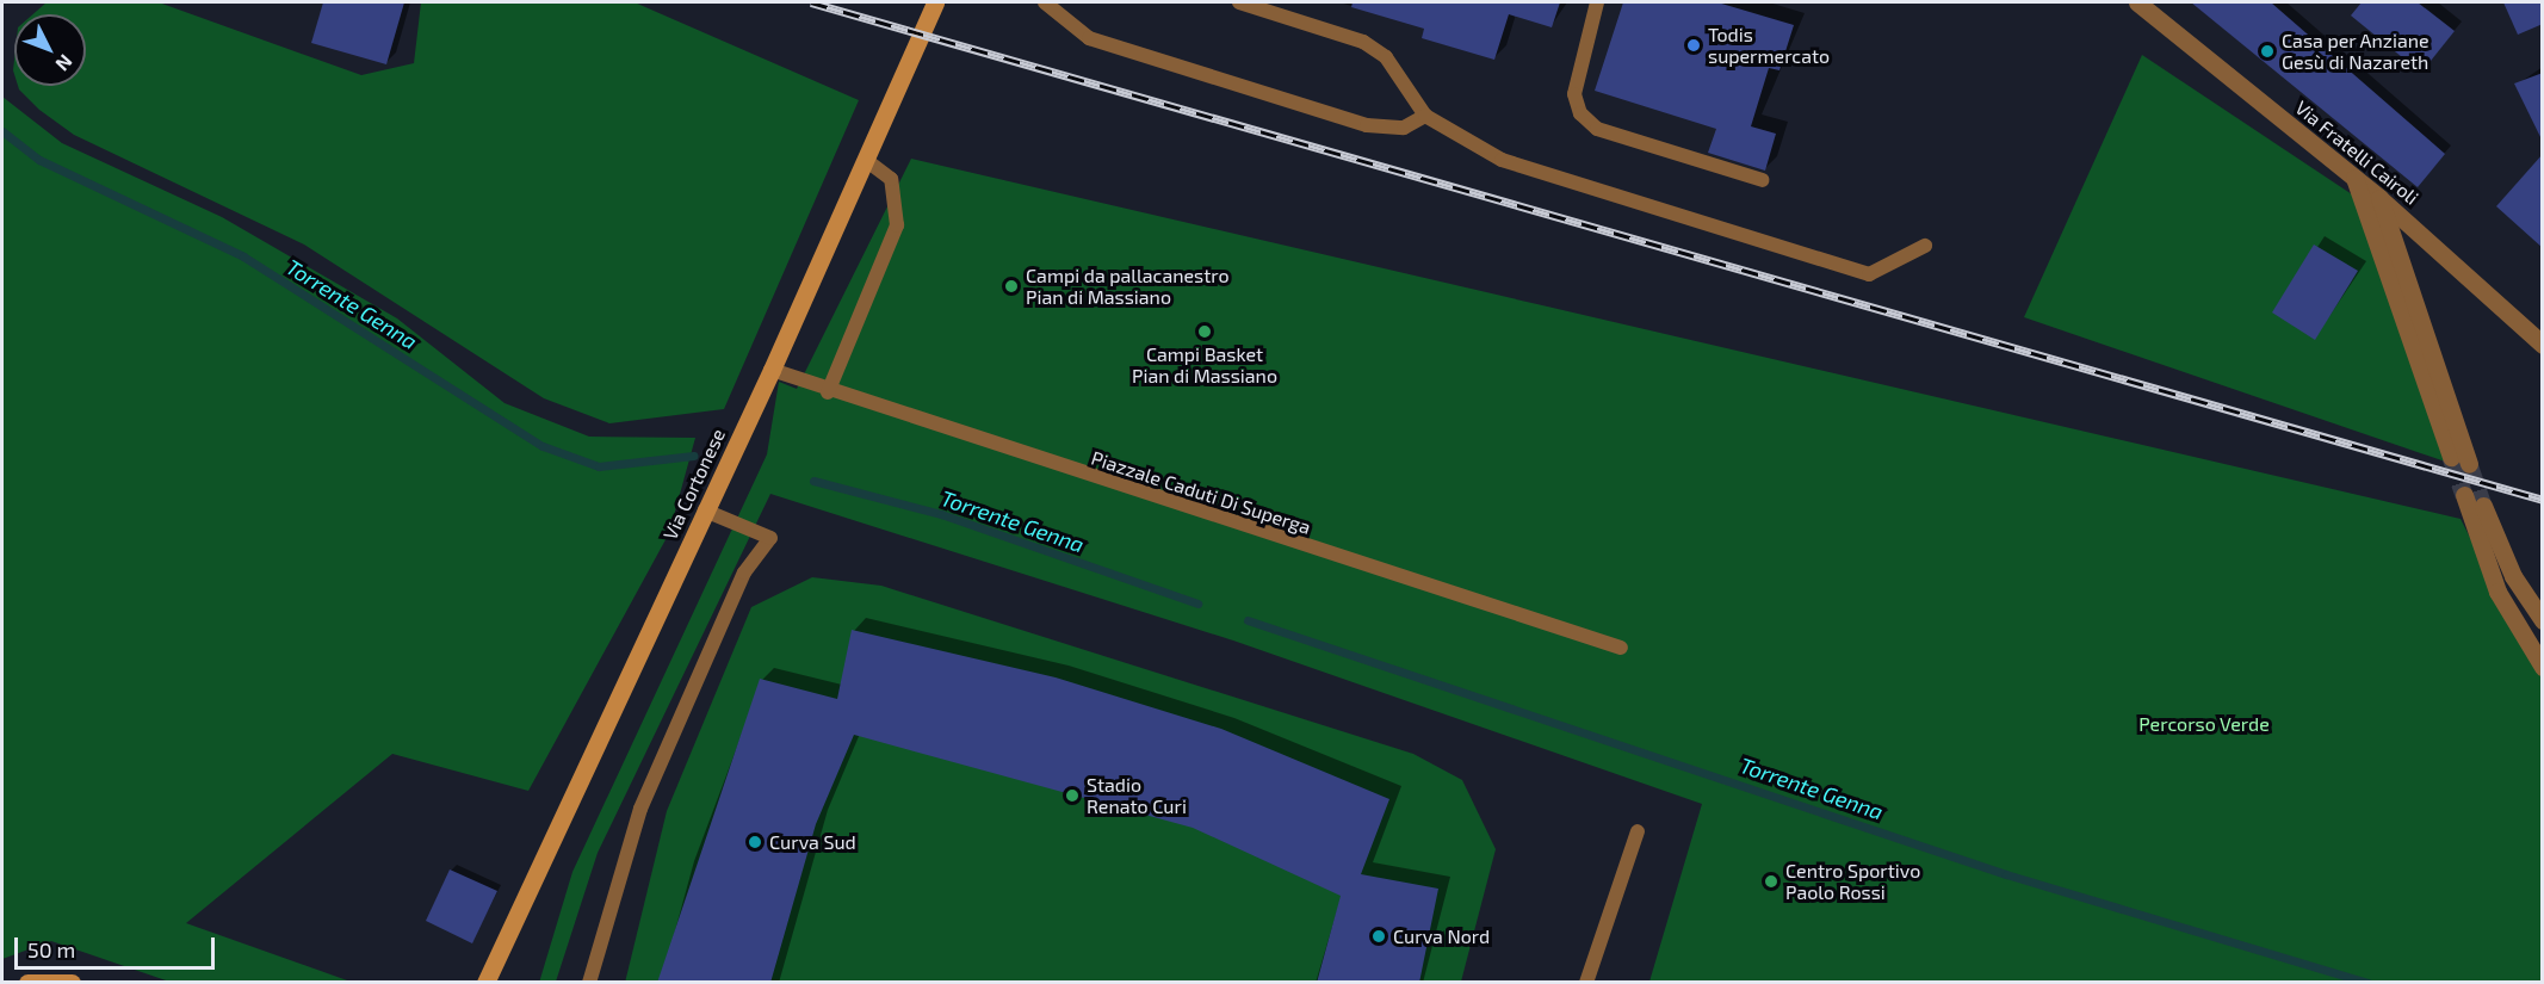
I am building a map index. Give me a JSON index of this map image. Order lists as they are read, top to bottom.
{
  "streets": {
    "main road": ["Via Cortonese"],
    "street": ["Via Fratelli Cairoli"],
    "lane": ["Piazzale Caduti Di Superga"]
  },
  "crossings": [
    ["Via Cortonese", "Piazzale Caduti Di Superga"]
  ],
  "water": ["Torrente Genna"],
  "parks": ["Percorso Verde"],
  "places": [
    "Todis supermercato",
    "Casa per Anziane Gesù di Nazareth",
    "Campi da pallacanestro Pian di Massiano",
    "Campi Basket Pian di Massiano",
    "Stadio Renato Curi",
    "Curva Sud",
    "Centro Sportivo Paolo Rossi",
    "Curva Nord"
  ],
  "scale_bar": "50 m",
  "north": "bottom right"
}
